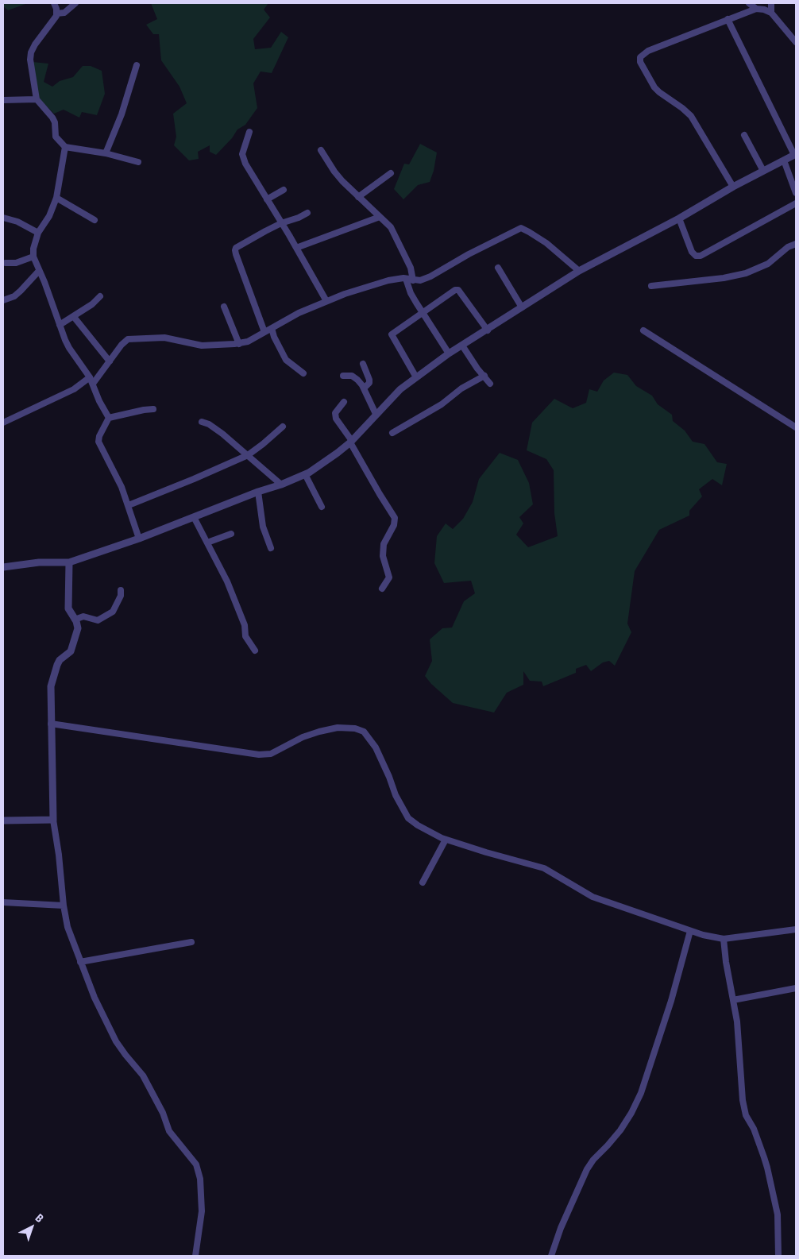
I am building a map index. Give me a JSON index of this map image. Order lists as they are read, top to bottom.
{
  "north": "top right"
}
